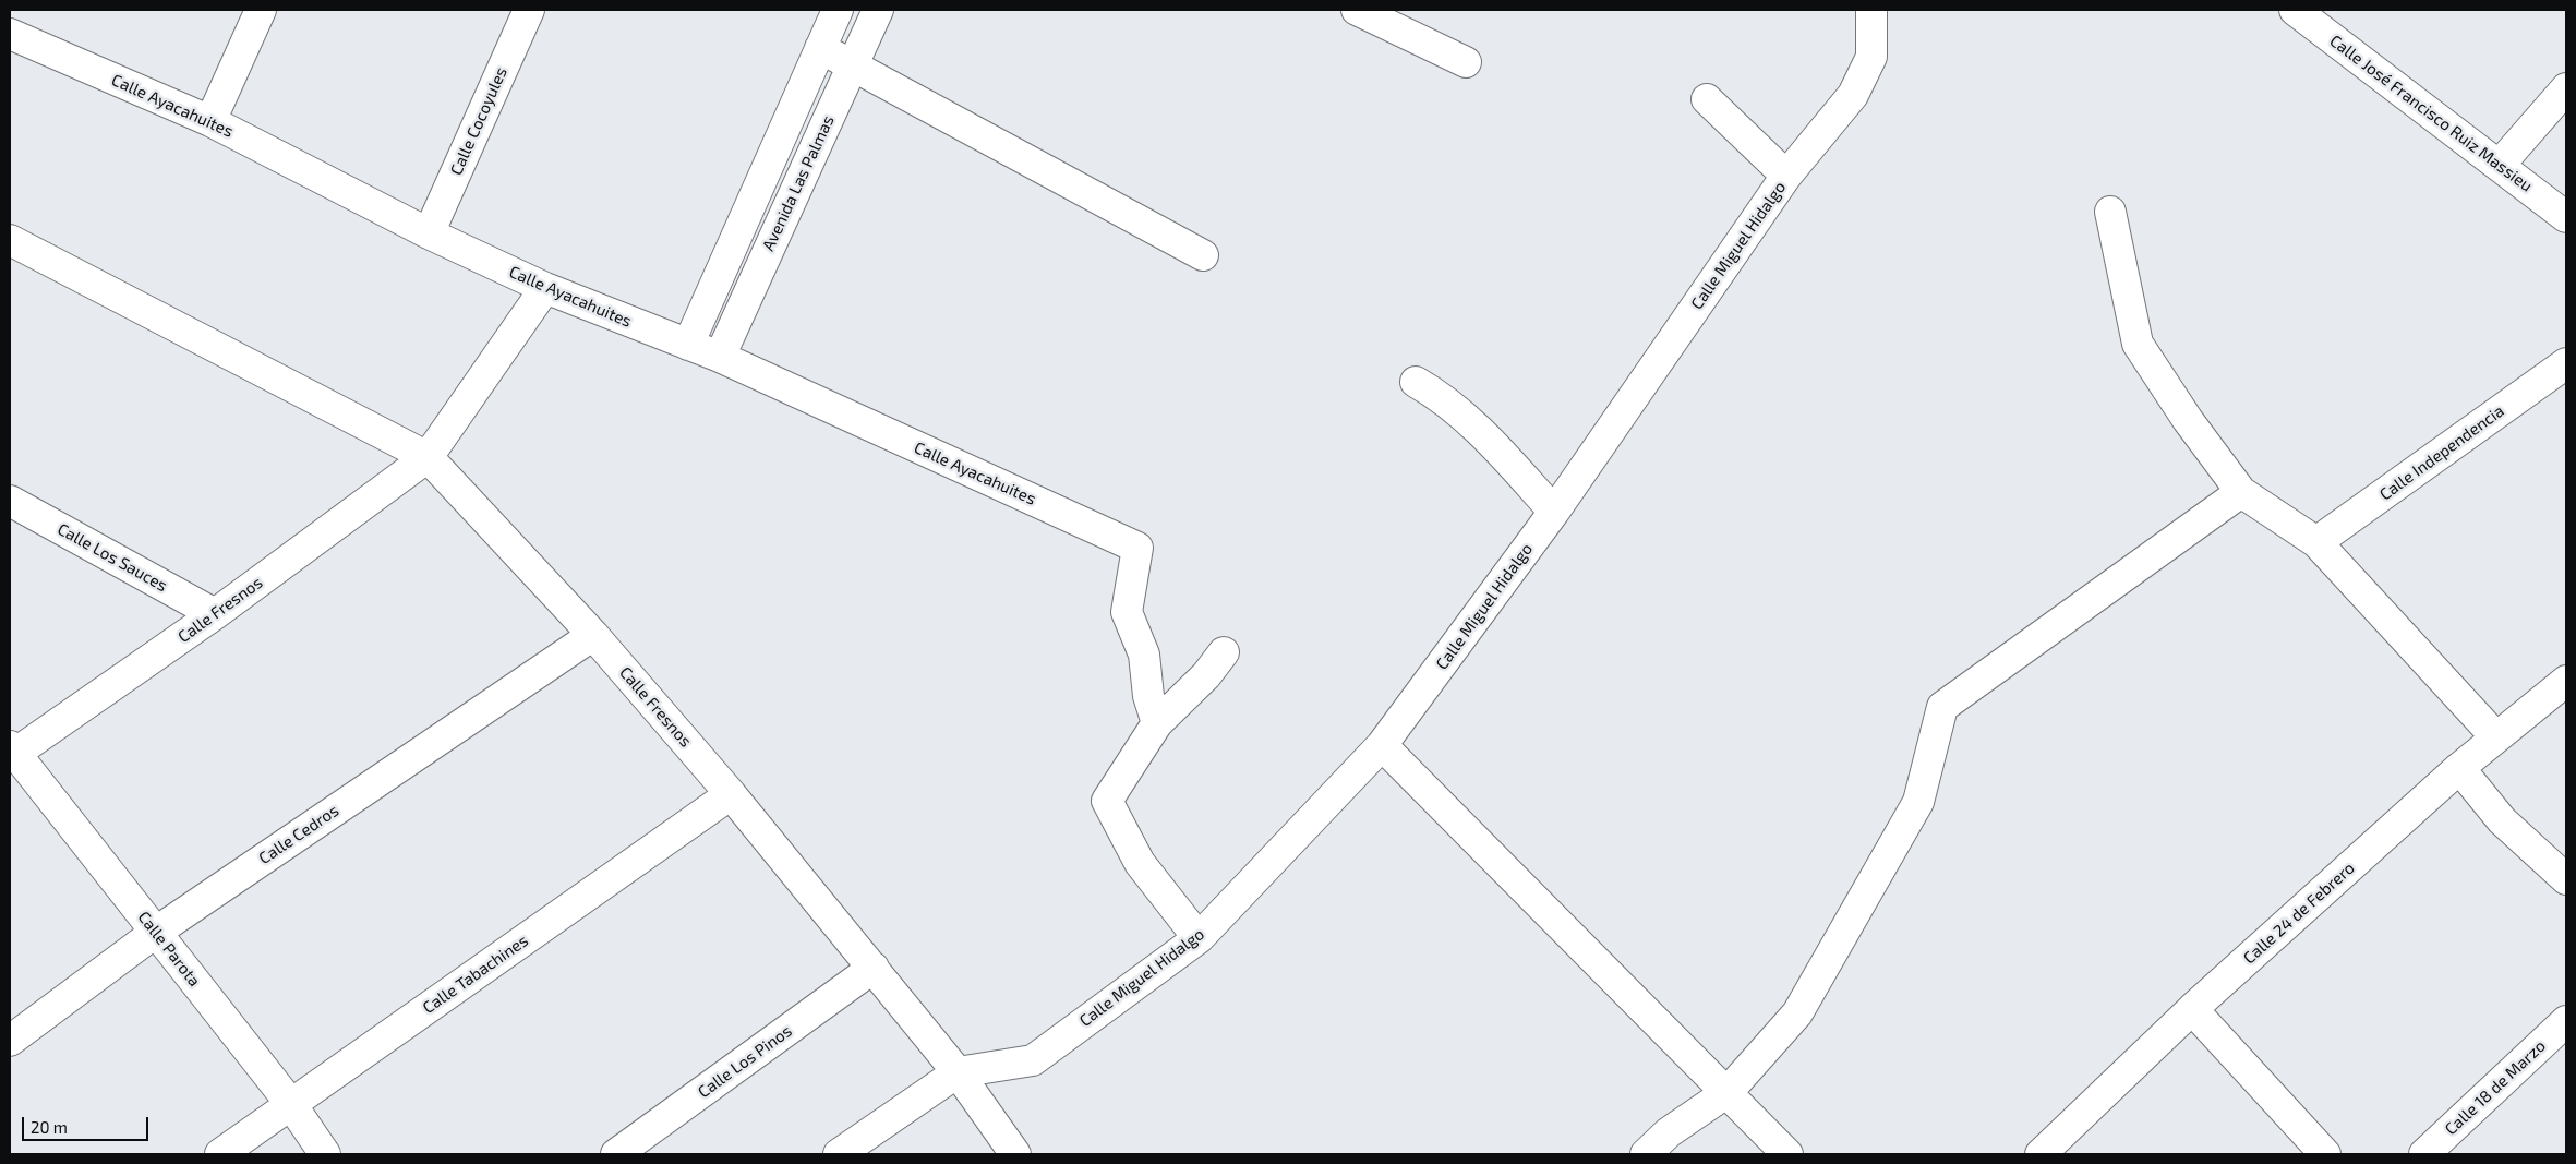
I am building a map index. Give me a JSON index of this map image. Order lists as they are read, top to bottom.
{
  "streets": {
    "street": [
      "Calle Ayacahuites",
      "Calle José Francisco Ruiz Massieu",
      "Calle Cocoyules",
      "Avenida Las Palmas",
      "Calle Miguel Hidalgo",
      "Calle Independencia",
      "Calle Los Sauces",
      "Calle Fresnos",
      "Calle Cedros",
      "Calle 24 de Febrero",
      "Calle Parota",
      "Calle Tabachines",
      "Calle Los Pinos",
      "Calle 18 de Marzo"
    ]
  },
  "crossings": [
    ["Calle Ayacahuites", "Calle Cocoyules"],
    ["Calle Ayacahuites", "Avenida Las Palmas"],
    ["Calle Ayacahuites", "Calle Fresnos"],
    ["Calle Miguel Hidalgo", "Calle Fresnos"],
    ["Calle Los Sauces", "Calle Fresnos"],
    ["Calle Fresnos", "Calle Cedros"],
    ["Calle Fresnos", "Calle Parota"],
    ["Calle Fresnos", "Calle Tabachines"],
    ["Calle Fresnos", "Calle Los Pinos"],
    ["Calle Cedros", "Calle Parota"],
    ["Calle Parota", "Calle Tabachines"]
  ],
  "scale_bar": "20 m"
}
